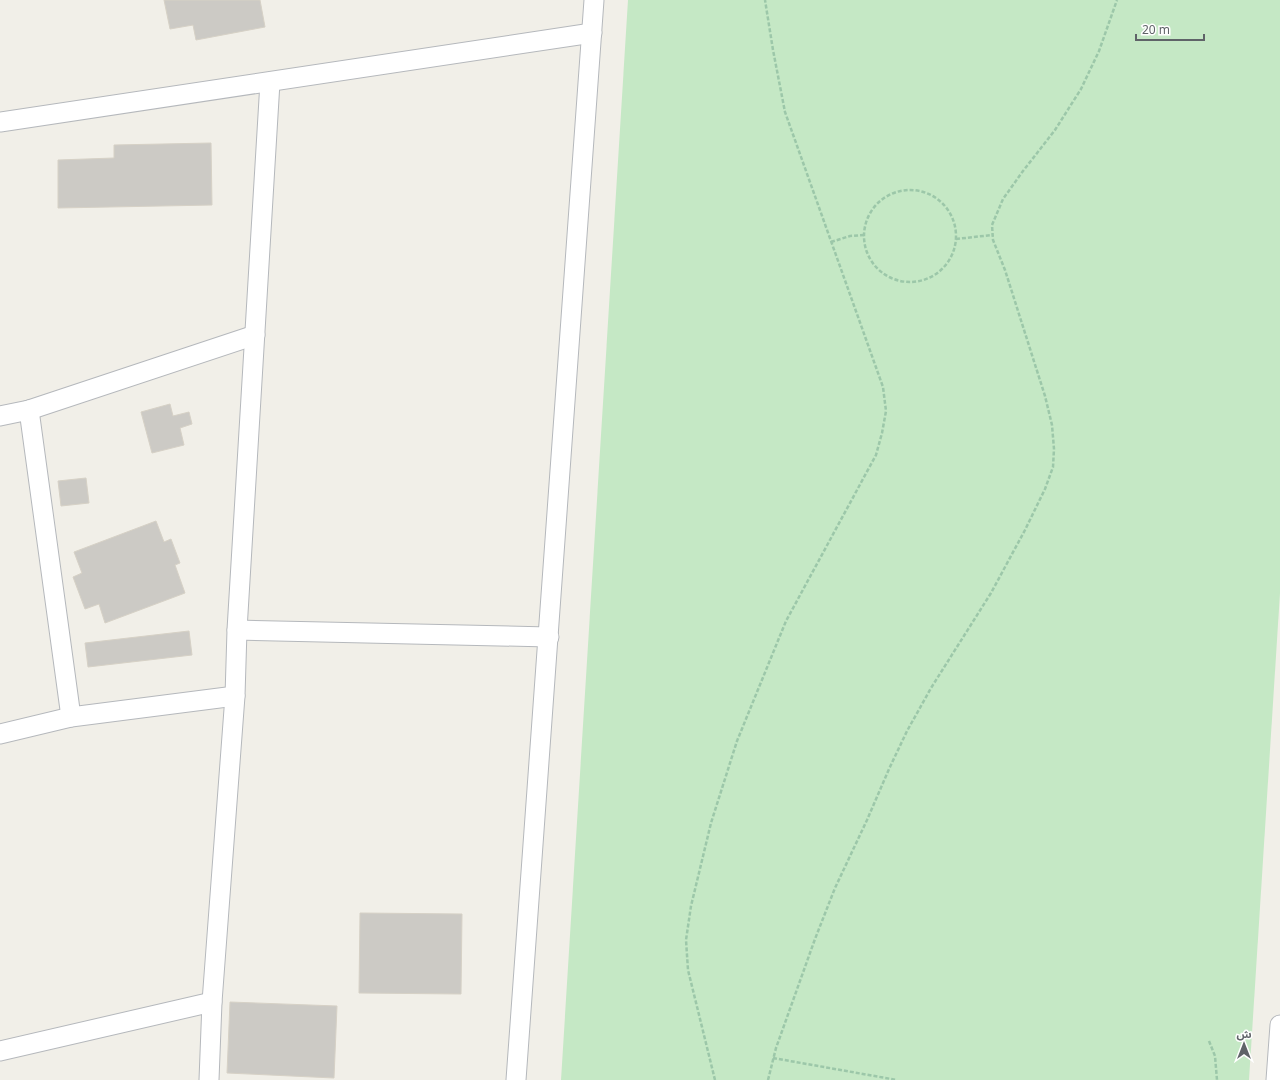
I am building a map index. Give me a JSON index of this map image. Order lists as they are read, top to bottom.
{
  "scale_bar": "20 m",
  "north": "top"
}
